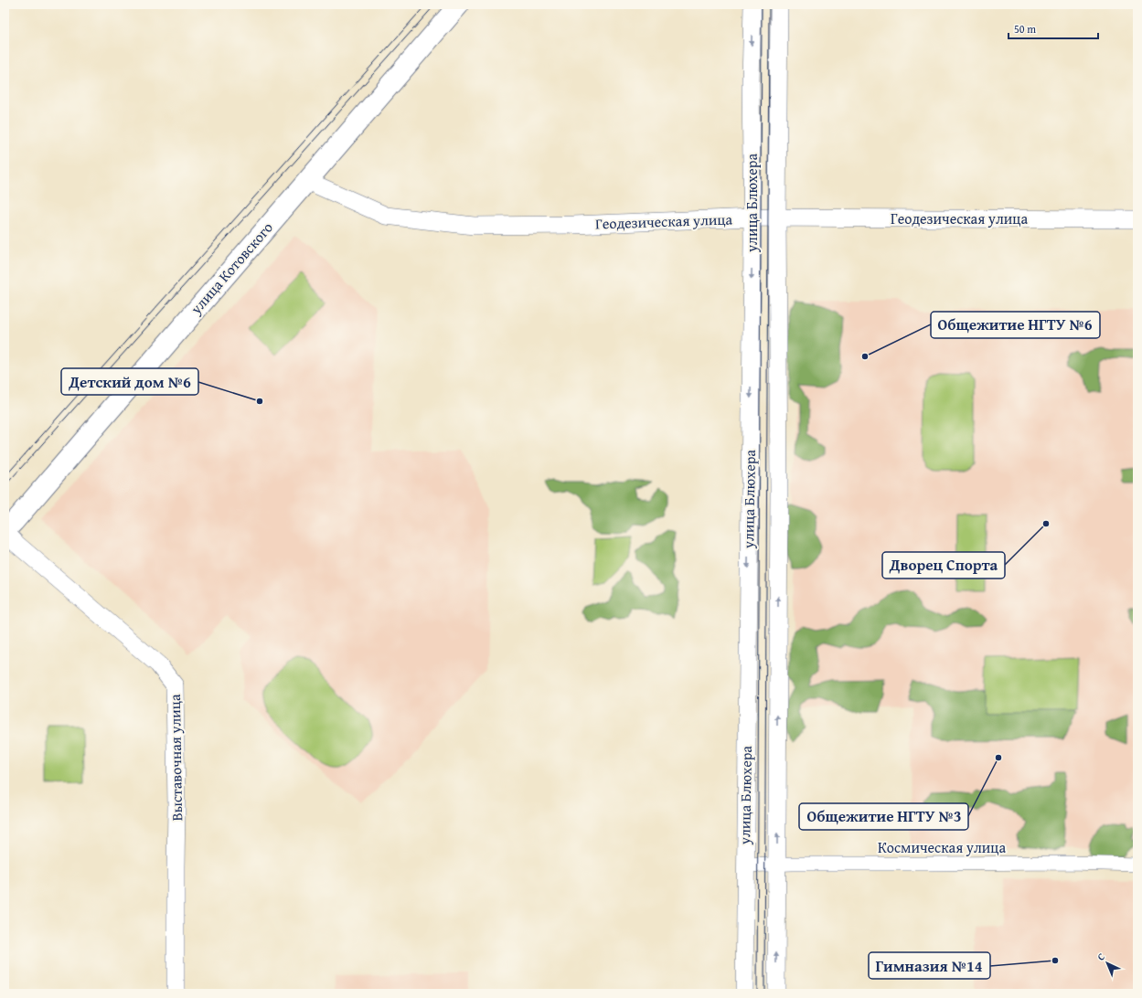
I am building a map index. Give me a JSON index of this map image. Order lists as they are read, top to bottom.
{
  "streets": {
    "main road": ["улица Котовского"],
    "street": [
      "улица Блюхера",
      "Геодезическая улица",
      "Выставочная улица",
      "Космическая улица"
    ]
  },
  "crossings": [
    ["улица Блюхера", "Геодезическая улица"],
    ["улица Блюхера", "Космическая улица"],
    ["Геодезическая улица", "улица Котовского"],
    ["улица Котовского", "Выставочная улица"]
  ],
  "places": [
    "Общежитие НГТУ №6",
    "Детский дом №6",
    "Дворец Спорта",
    "Общежитие НГТУ №3",
    "Гимназия №14"
  ],
  "scale_bar": "50 m",
  "north": "top left"
}
